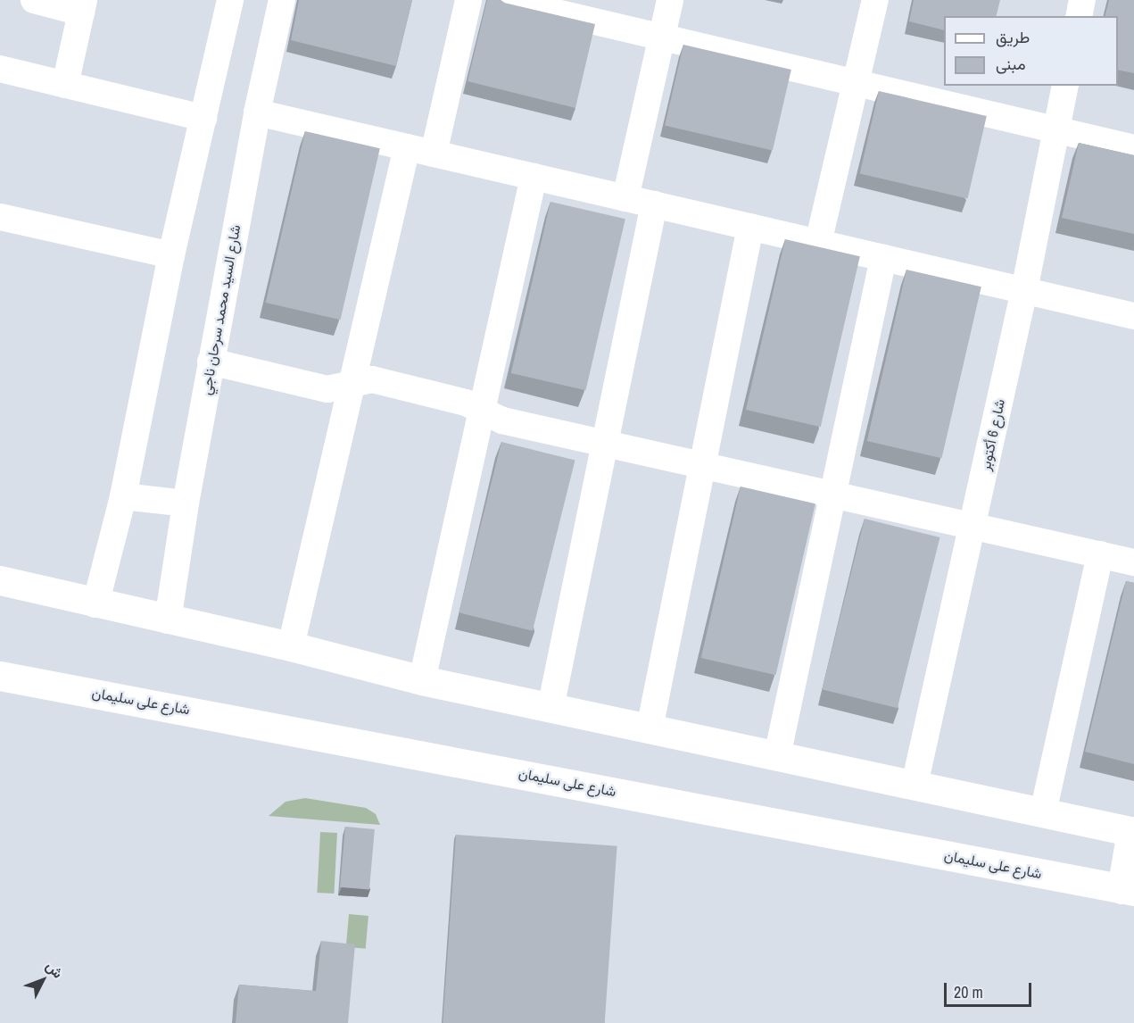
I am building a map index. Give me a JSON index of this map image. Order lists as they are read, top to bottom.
{
  "streets": {
    "street": ["شارع السيد محمد سرحان ناجي", "شارع 6 أكتوبر", "شارع على سليمان"]
  },
  "legend": ["طريق", "مبنى"],
  "scale_bar": "20 m",
  "north": "top right"
}
